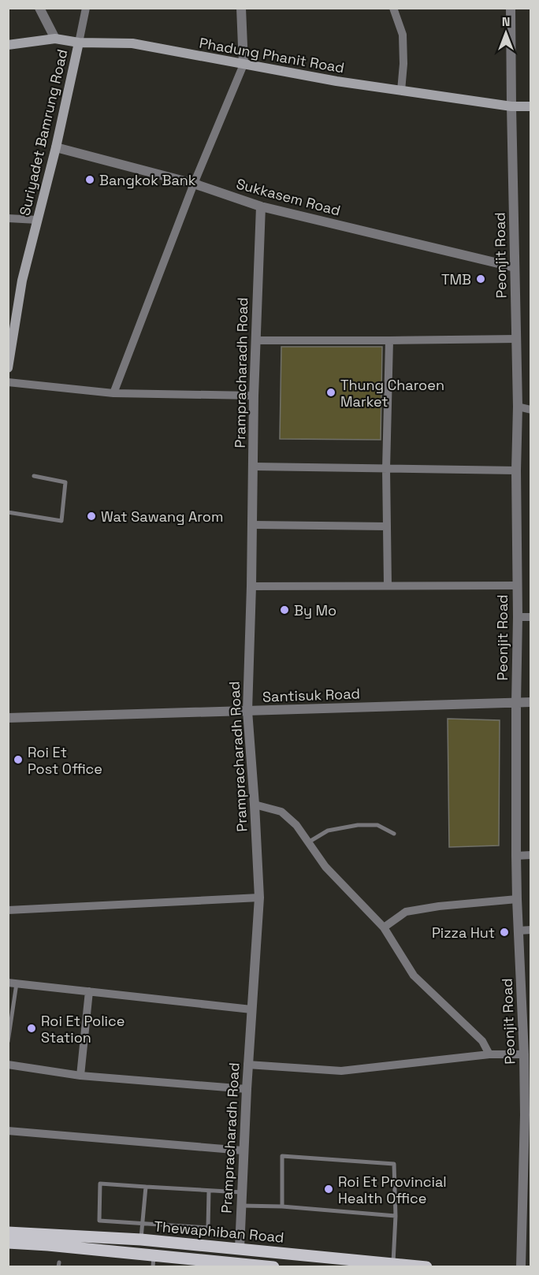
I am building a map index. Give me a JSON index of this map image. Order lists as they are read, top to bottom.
{
  "streets": {
    "main road": ["Phadung Phanit Road", "Suriyadet Bamrung Road", "Thewaphiban Road"],
    "street": [
      "Sukkasem Road",
      "Peonjit Road",
      "Prampracharadh Road",
      "Santisuk Road"
    ]
  },
  "crossings": [
    ["Phadung Phanit Road", "Suriyadet Bamrung Road"],
    ["Phadung Phanit Road", "Peonjit Road"],
    ["Suriyadet Bamrung Road", "Sukkasem Road"],
    ["Sukkasem Road", "Peonjit Road"],
    ["Sukkasem Road", "Prampracharadh Road"],
    ["Peonjit Road", "Santisuk Road"],
    ["Prampracharadh Road", "Santisuk Road"],
    ["Prampracharadh Road", "Thewaphiban Road"]
  ],
  "places": [
    "Bangkok Bank",
    "TMB",
    "Thung Charoen Market",
    "Wat Sawang Arom",
    "By Mo",
    "Roi Et Post Office",
    "Pizza Hut",
    "Roi Et Police Station",
    "Roi Et Provincial Health Office"
  ],
  "north": "top"
}
